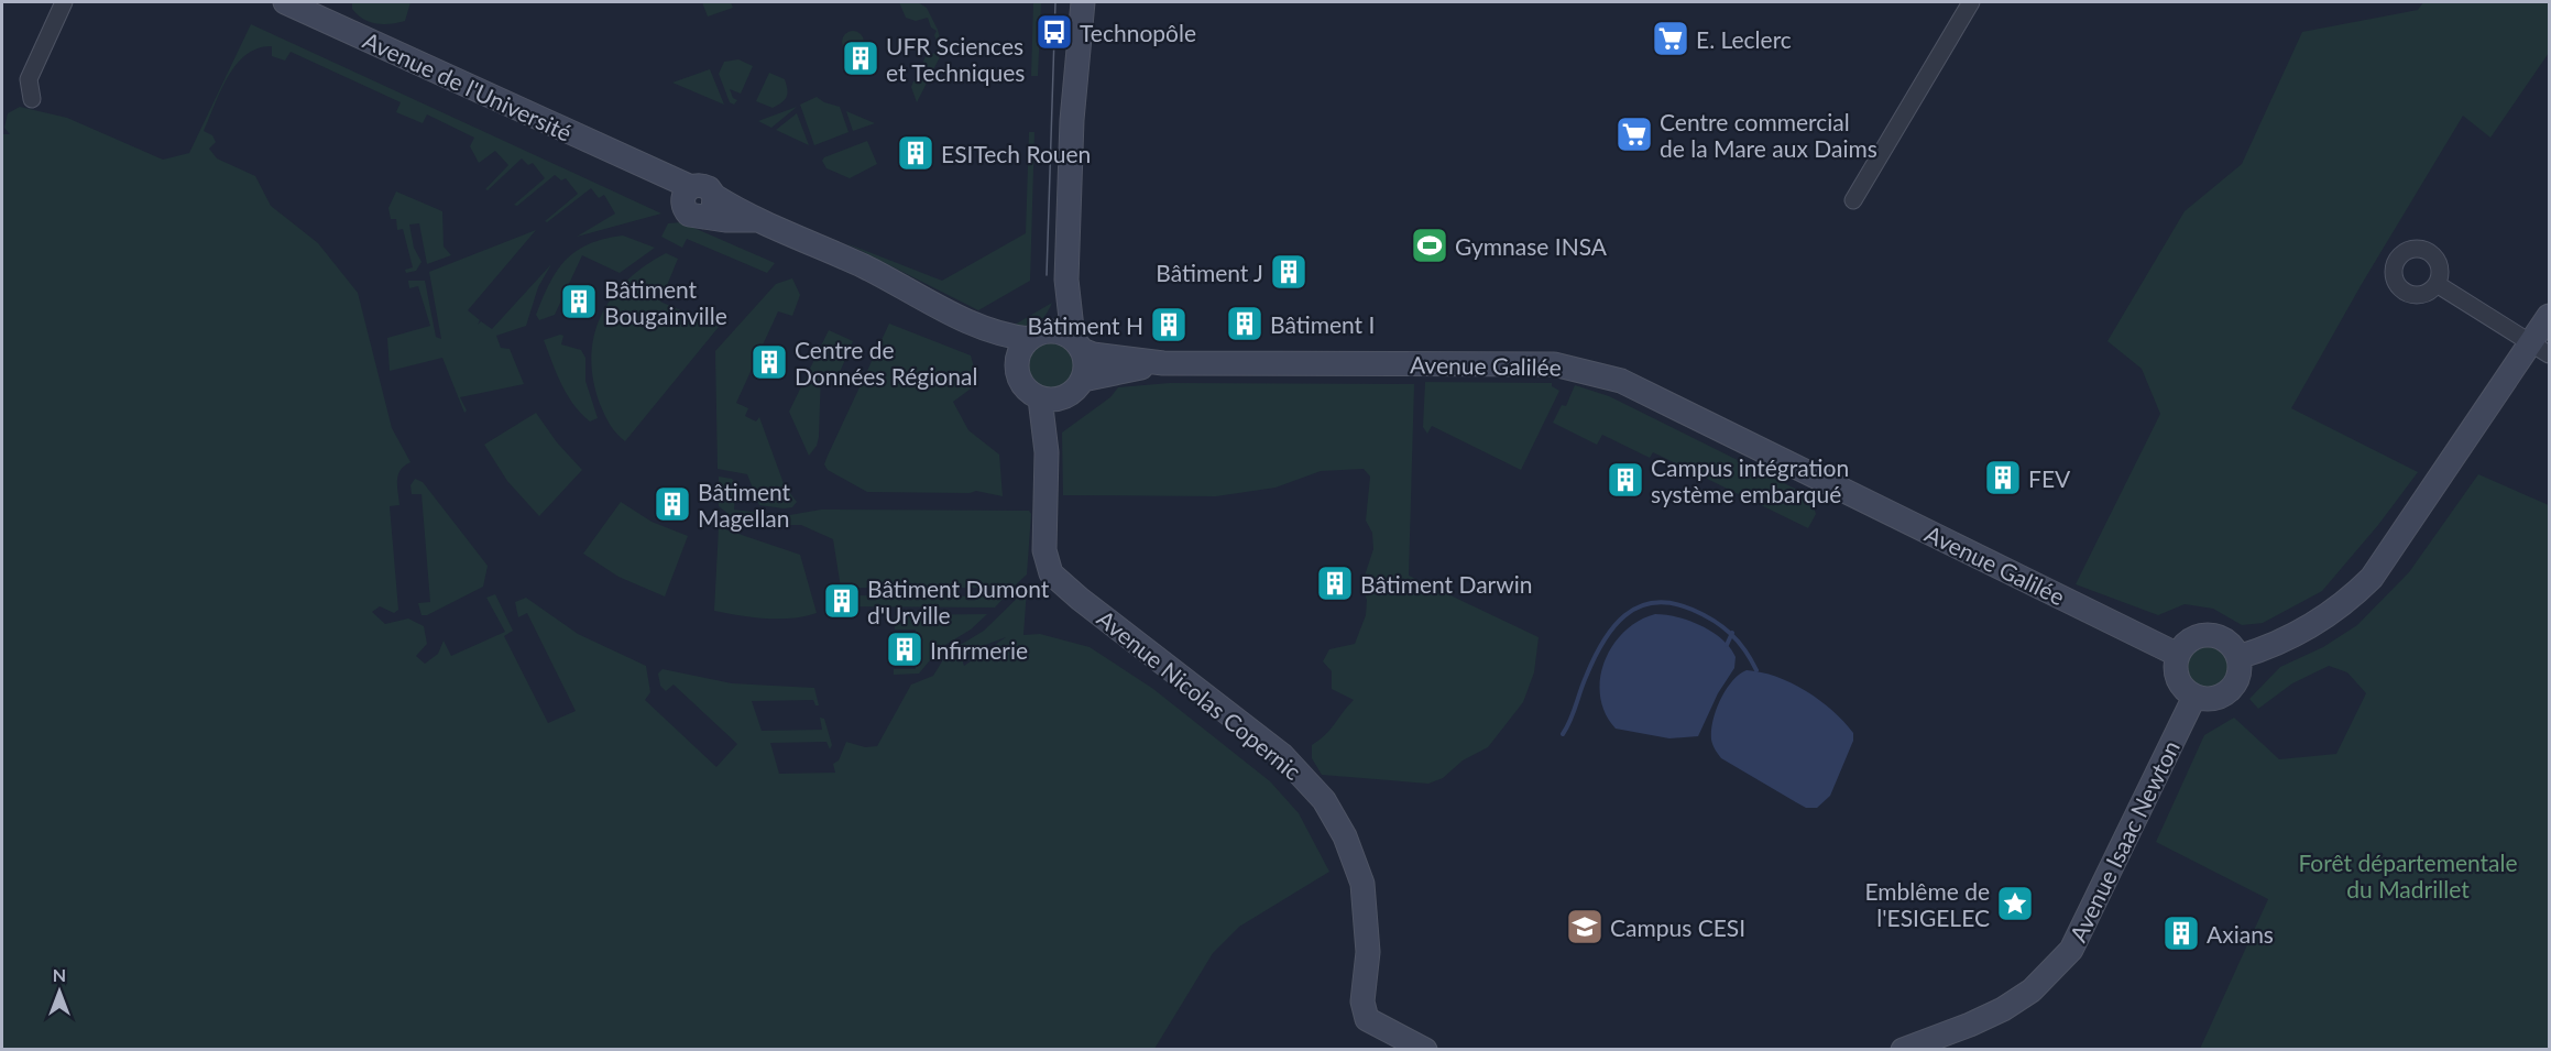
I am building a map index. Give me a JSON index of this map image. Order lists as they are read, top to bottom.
{
  "streets": {
    "street": [
      "Avenue de l'Université",
      "Avenue Galilée",
      "Avenue Nicolas Copernic",
      "Avenue Isaac Newton"
    ]
  },
  "crossings": [
    ["Avenue Galilée", "Avenue Nicolas Copernic"],
    ["Avenue Galilée", "Avenue Isaac Newton"]
  ],
  "parks": ["Forêt départementale du Madrillet"],
  "places": {
    "bus stop": ["Technopôle"],
    "supermarket": ["E. Leclerc", "Centre commercial de la Mare aux Daims"],
    "building": [
      "UFR Sciences et Techniques",
      "ESITech Rouen",
      "Bâtiment J",
      "Bâtiment Bougainville",
      "Bâtiment I",
      "Bâtiment H",
      "Centre de Données Régional",
      "FEV",
      "Campus intégration système embarqué",
      "Bâtiment Magellan",
      "Bâtiment Darwin",
      "Bâtiment Dumont d'Urville",
      "Infirmerie",
      "Axians"
    ],
    "sports": ["Gymnase INSA"],
    "place": ["Emblême de l'ESIGELEC"],
    "school or university": ["Campus CESI"]
  },
  "north": "top"
}
